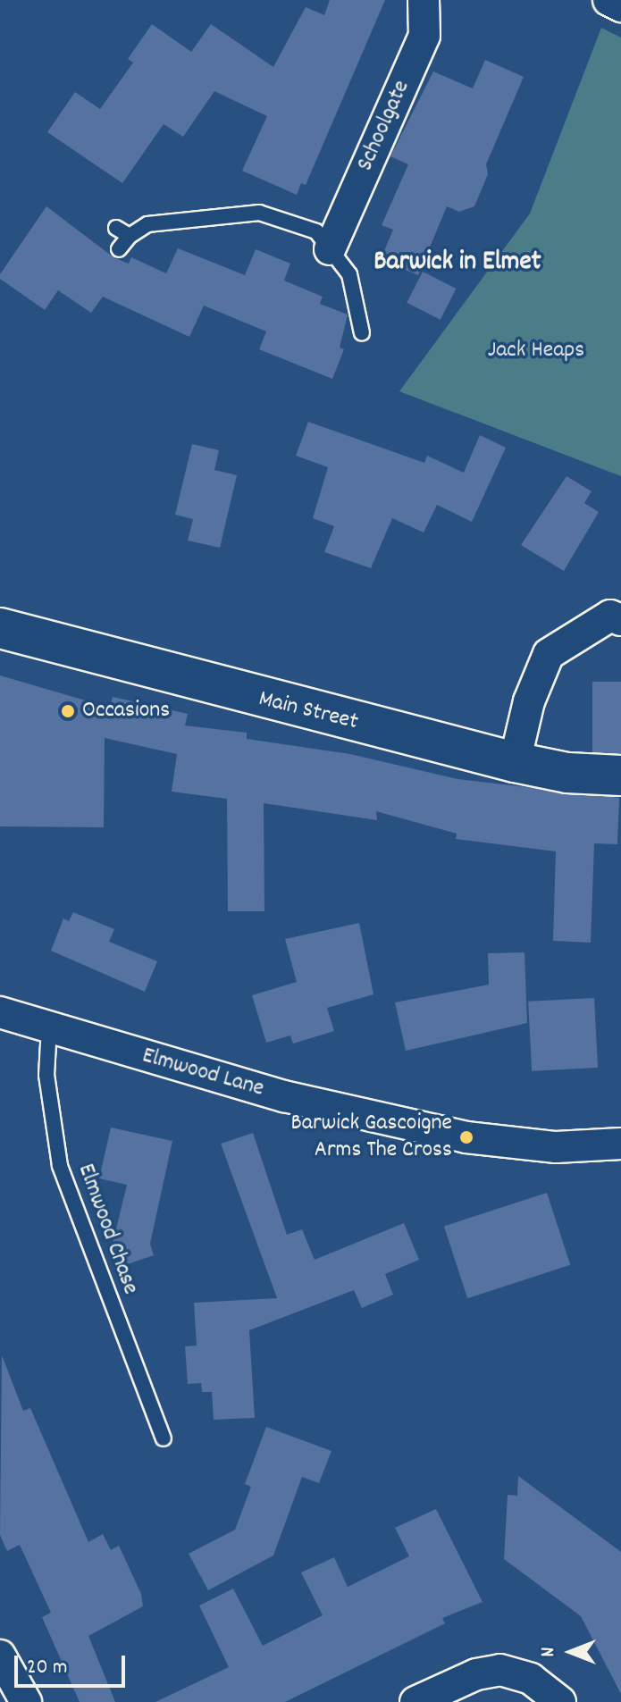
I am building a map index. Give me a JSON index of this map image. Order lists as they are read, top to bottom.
{
  "streets": {
    "street": ["Schoolgate", "Main Street", "Elmwood Lane"],
    "lane": ["Elmwood Chase"]
  },
  "crossings": [
    ["Elmwood Lane", "Elmwood Chase"]
  ],
  "districts": ["Barwick in Elmet"],
  "parks": ["Jack Heaps"],
  "places": ["Occasions", "Barwick Gascoigne Arms The Cross"],
  "scale_bar": "20 m",
  "north": "left"
}
